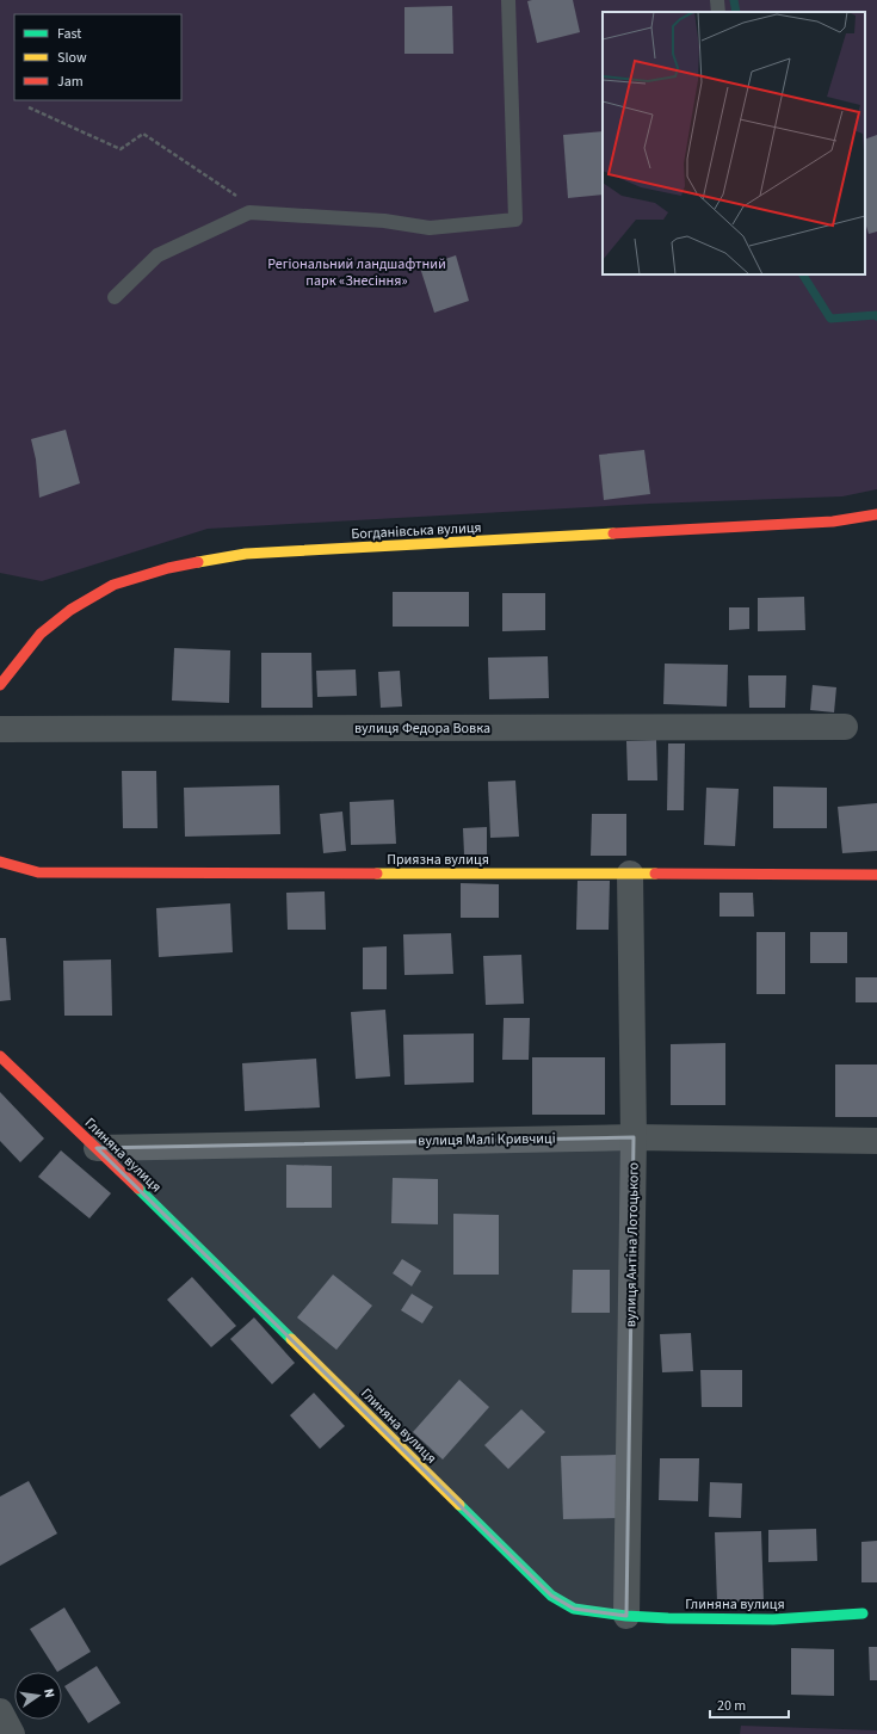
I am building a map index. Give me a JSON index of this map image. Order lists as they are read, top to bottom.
{
  "streets": {
    "street": [
      "Богданівська вулиця",
      "вулиця Федора Вовка",
      "Приязна вулиця",
      "вулиця Малі Кривчиці",
      "Глиняна вулиця",
      "вулиця Антіна Лотоцького"
    ]
  },
  "crossings": [
    ["Приязна вулиця", "вулиця Антіна Лотоцького"],
    ["вулиця Малі Кривчиці", "Глиняна вулиця"],
    ["вулиця Малі Кривчиці", "вулиця Антіна Лотоцького"],
    ["Глиняна вулиця", "вулиця Антіна Лотоцького"]
  ],
  "parks": ["Регіональний ландшафтний парк «Знесіння»"],
  "legend": ["Fast", "Slow", "Jam"],
  "scale_bar": "20 m",
  "north": "right"
}
